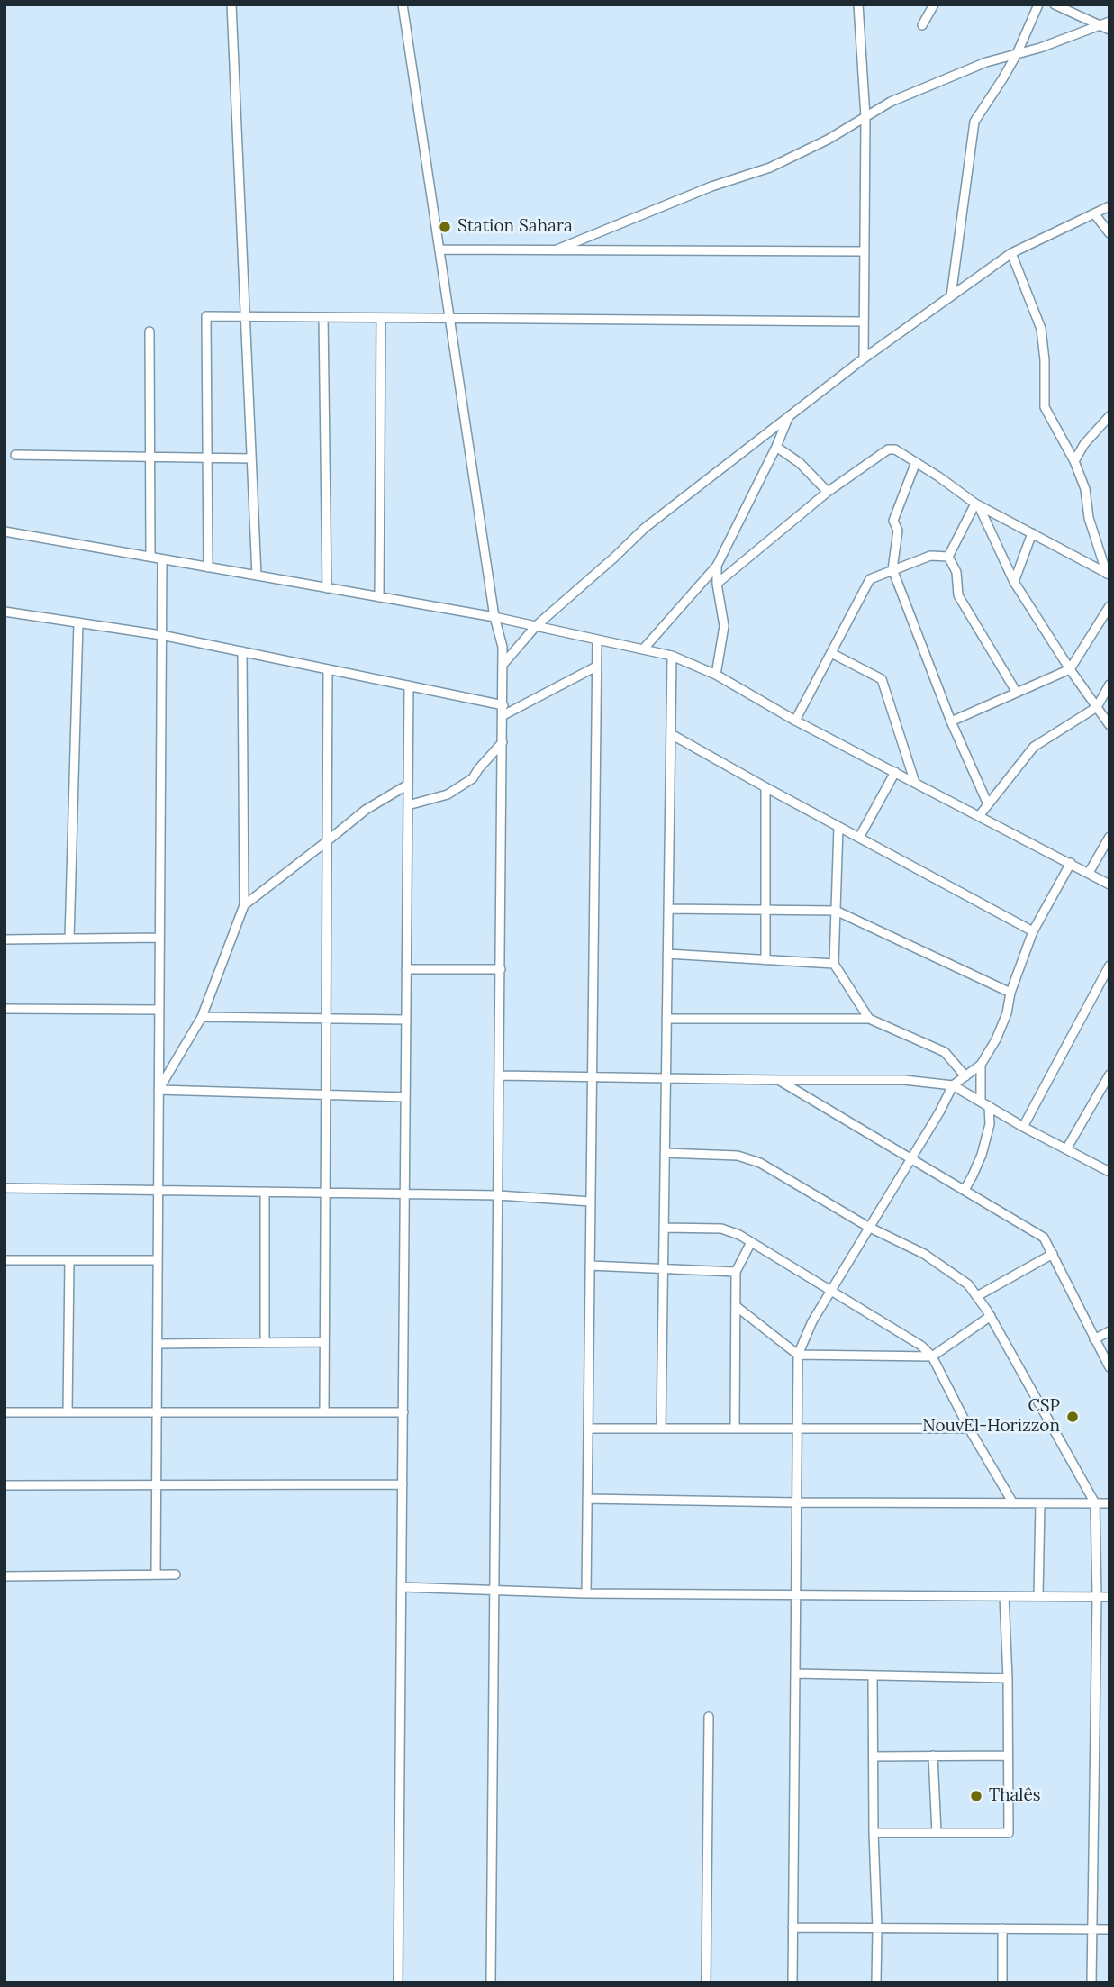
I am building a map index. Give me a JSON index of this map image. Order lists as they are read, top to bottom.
{
  "places": ["Station Sahara", "CSP NouvEl-Horizzon", "Thalês"]
}
